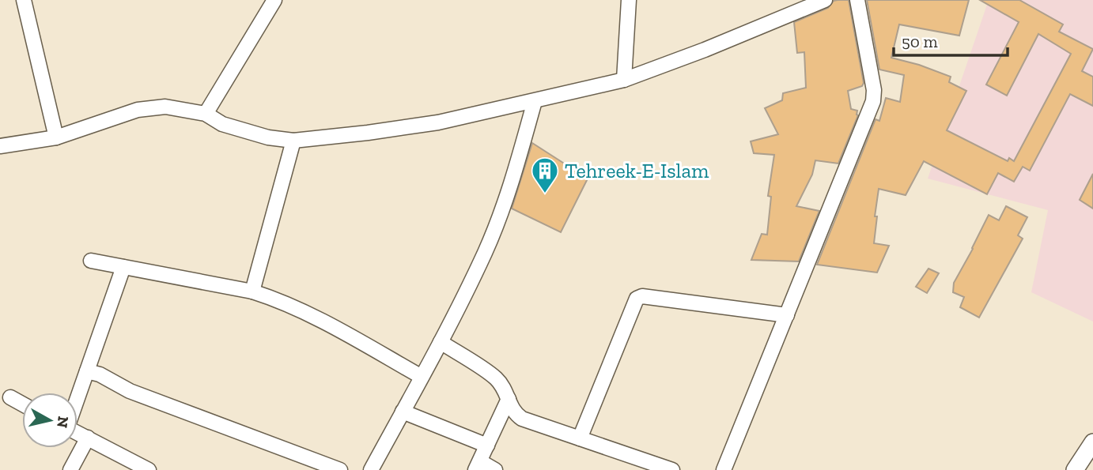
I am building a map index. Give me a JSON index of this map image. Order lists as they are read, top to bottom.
{
  "places": {
    "building": ["Tehreek-E-Islam"]
  },
  "scale_bar": "50 m",
  "north": "right"
}
